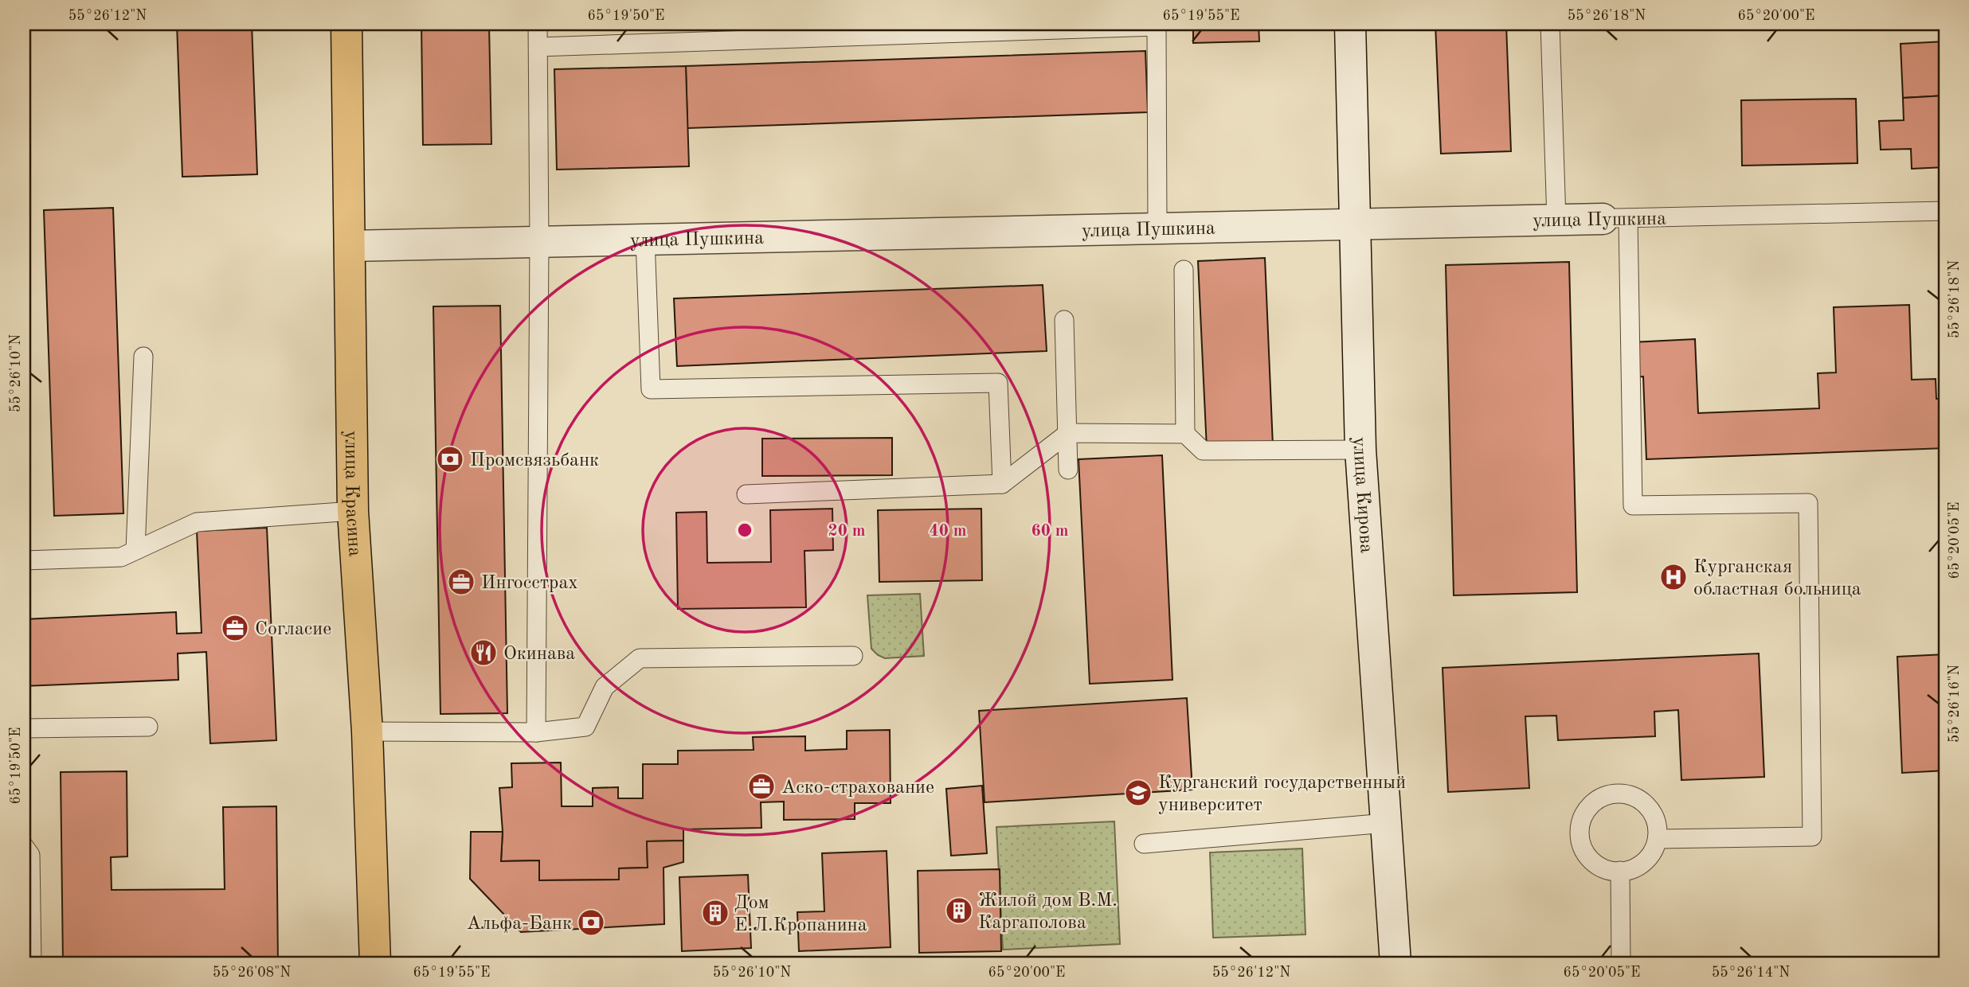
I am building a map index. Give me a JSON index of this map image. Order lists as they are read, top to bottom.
{
  "streets": {
    "main road": ["улица Красина"],
    "street": ["улица Пушкина", "улица Кирова"]
  },
  "crossings": [
    ["улица Пушкина", "улица Красина"],
    ["улица Пушкина", "улица Кирова"]
  ],
  "places": {
    "bank": ["Промсвязьбанк", "Альфа-Банк"],
    "hospital": ["Курганская областная больница"],
    "office": ["Ингосстрах", "Согласие", "Аско-страхование"],
    "restaurant": ["Окинава"],
    "school or university": ["Курганский государственный университет"],
    "building": ["Жилой дом В.М. Каргаполова", "Дом Е.Л.Кропанина"]
  },
  "coordinates": [
    "55°26'12\"N",
    "65°19'50\"E",
    "65°19'55\"E",
    "55°26'18\"N",
    "65°20'00\"E",
    "55°26'10\"N",
    "65°20'05\"E",
    "55°26'16\"N",
    "55°26'08\"N",
    "55°26'14\"N"
  ],
  "rings": ["20 m", "40 m", "60 m"]
}
